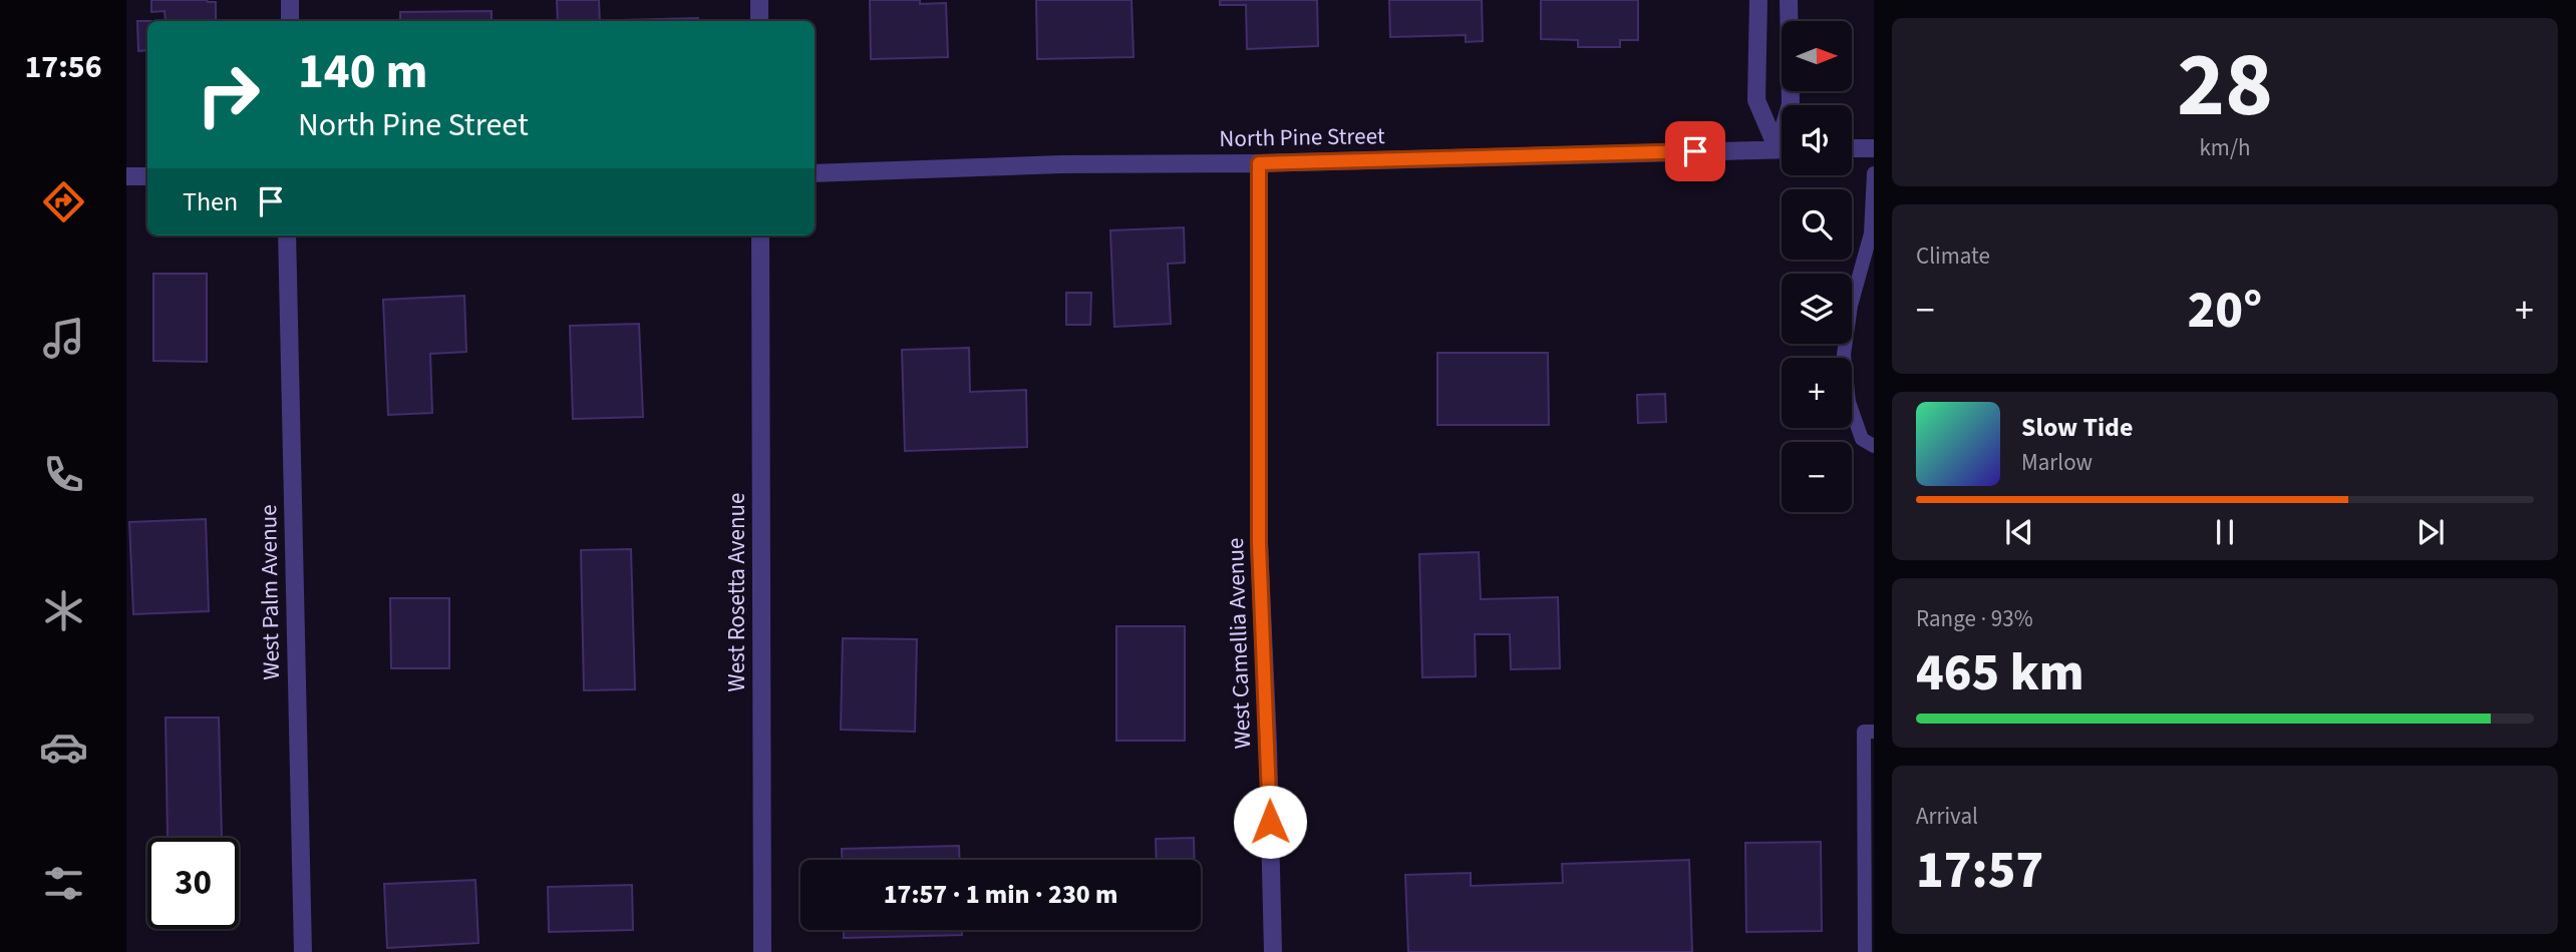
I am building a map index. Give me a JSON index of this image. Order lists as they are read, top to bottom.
{
  "streets": {
    "street": [
      "North Pine Street",
      "West Palm Avenue",
      "West Rosetta Avenue",
      "West Camellia Avenue"
    ]
  },
  "crossings": [
    ["North Pine Street", "West Camellia Avenue"]
  ],
  "north": "right",
  "page": {
    "tabs": "17:56",
    "tile": [
      ["28", "km/h"],
      "Climate",
      ["Range · 93%", "465 km"],
      ["Arrival", "17:57"]
    ],
    "map_buttons": ["+", "−"],
    "turn": ["140 m", "North Pine Street"],
    "then": "Then",
    "heat": ["−", "20°", "+"],
    "song": ["Slow Tide", "Marlow"],
    "limit": "30",
    "trip": "17:57 · 1 min · 230 m"
  }
}
